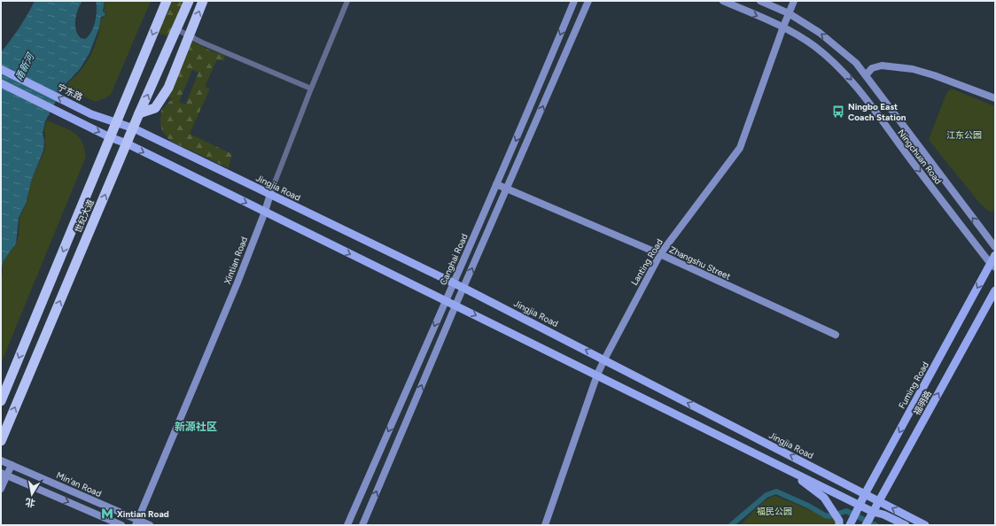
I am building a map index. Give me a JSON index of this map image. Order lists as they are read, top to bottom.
{
  "streets": {
    "highway": ["世纪大道"],
    "main road": [
      "宁东路",
      "Ningchuan Road",
      "Jingjia Road",
      "Canghai Road",
      "Xintian Road",
      "Lanting Road",
      "Zhangshu Street",
      "Fuming Road",
      "福明路",
      "Min'an Road"
    ]
  },
  "crossings": [
    ["宁东路", "Jingjia Road"],
    ["宁东路", "世纪大道"],
    ["Ningchuan Road", "Lanting Road"],
    ["Ningchuan Road", "Fuming Road"],
    ["Jingjia Road", "世纪大道"],
    ["Jingjia Road", "Canghai Road"],
    ["Jingjia Road", "Xintian Road"],
    ["Jingjia Road", "Lanting Road"],
    ["Jingjia Road", "Fuming Road"],
    ["Jingjia Road", "福明路"],
    ["Canghai Road", "Zhangshu Street"],
    ["Xintian Road", "Min'an Road"],
    ["Lanting Road", "Zhangshu Street"]
  ],
  "one_way": ["Fuming Road", "福明路"],
  "districts": ["新源社区"],
  "water": ["甬新河"],
  "parks": ["江东公园", "福民公园"],
  "places": {
    "bus stop": ["Ningbo East Coach Station"],
    "metro station": ["Xintian Road"]
  },
  "north": "bottom"
}
